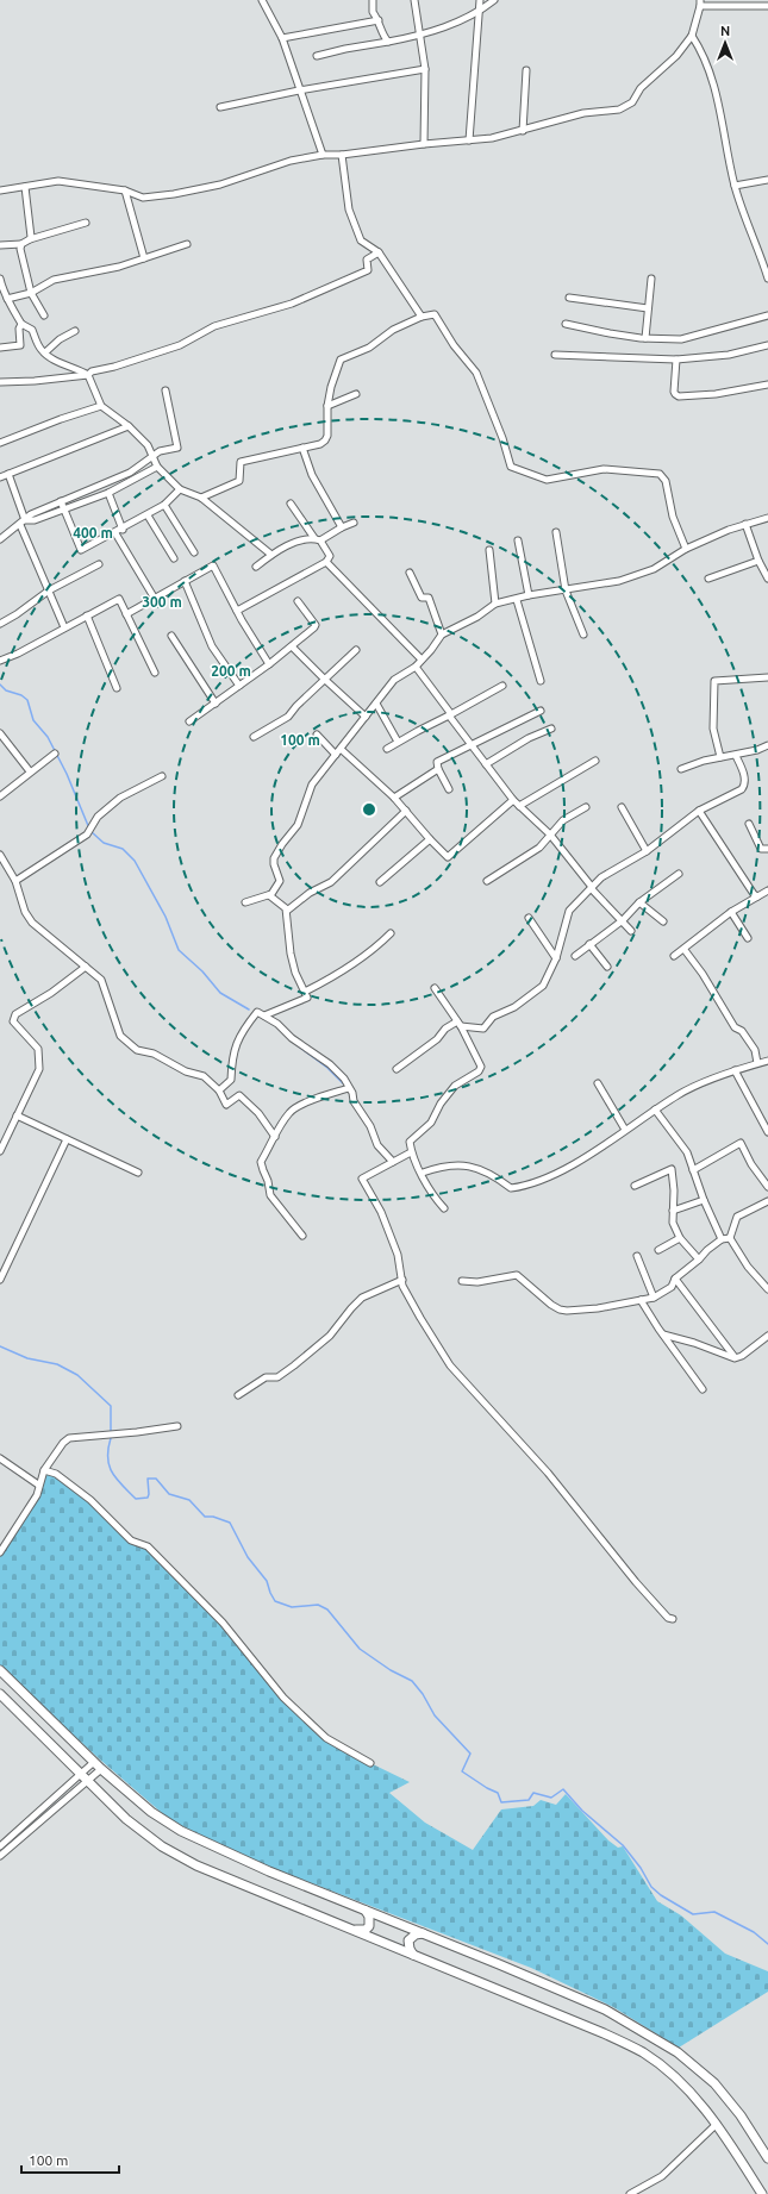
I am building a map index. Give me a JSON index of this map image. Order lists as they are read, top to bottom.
{
  "scale_bar": "100 m",
  "north": "top",
  "rings": [
    "400 m",
    "300 m",
    "200 m",
    "100 m"
  ]
}
